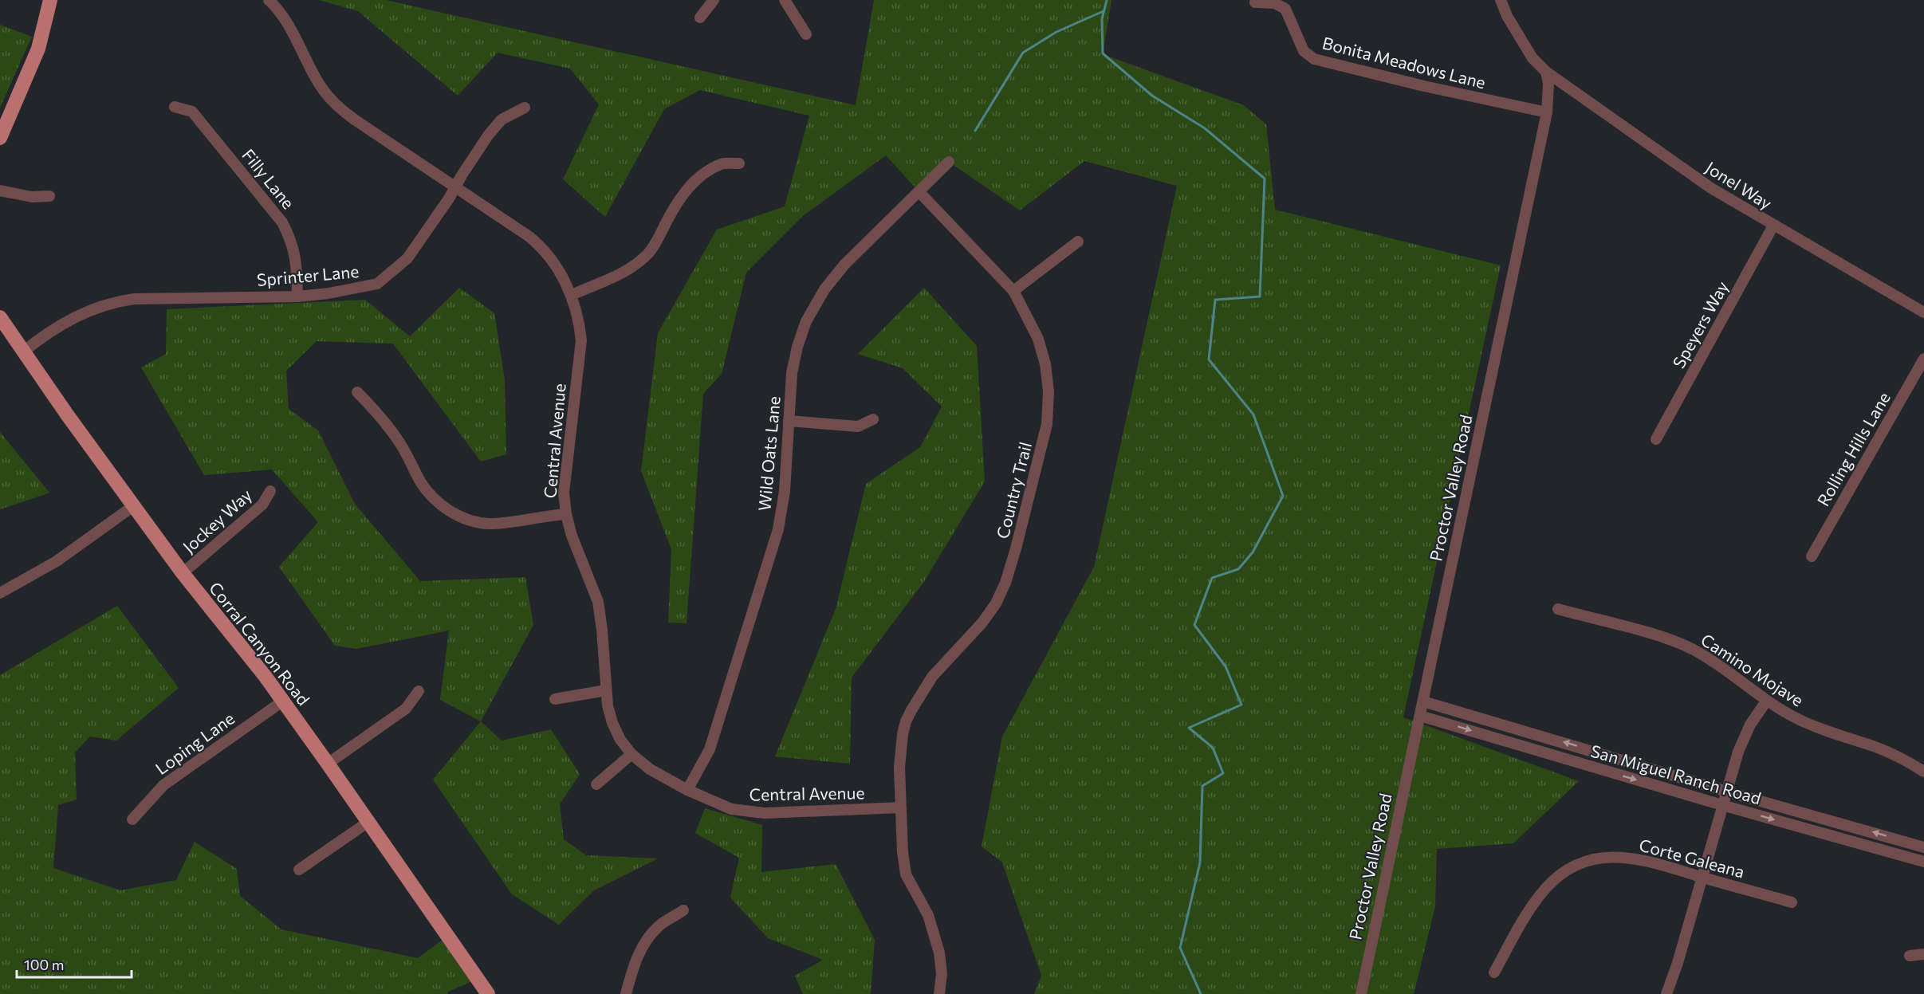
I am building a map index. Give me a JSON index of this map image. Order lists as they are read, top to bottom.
{
  "streets": {
    "main road": ["Corral Canyon Road"],
    "street": [
      "Bonita Meadows Lane",
      "Filly Lane",
      "Jonel Way",
      "Sprinter Lane",
      "Speyers Way",
      "Central Avenue",
      "Rolling Hills Lane",
      "Wild Oats Lane",
      "Proctor Valley Road",
      "Country Trail",
      "Jockey Way",
      "Camino Mojave",
      "Loping Lane",
      "San Miguel Ranch Road",
      "Corte Galeana"
    ]
  },
  "crossings": [
    ["Bonita Meadows Lane", "Proctor Valley Road"],
    ["Filly Lane", "Sprinter Lane"],
    ["Jonel Way", "Speyers Way"],
    ["Jonel Way", "Proctor Valley Road"],
    ["Sprinter Lane", "Central Avenue"],
    ["Sprinter Lane", "Corral Canyon Road"],
    ["Central Avenue", "Wild Oats Lane"],
    ["Central Avenue", "Country Trail"],
    ["Wild Oats Lane", "Country Trail"],
    ["Proctor Valley Road", "San Miguel Ranch Road"],
    ["Jockey Way", "Corral Canyon Road"],
    ["Corral Canyon Road", "Loping Lane"]
  ],
  "scale_bar": "100 m"
}
